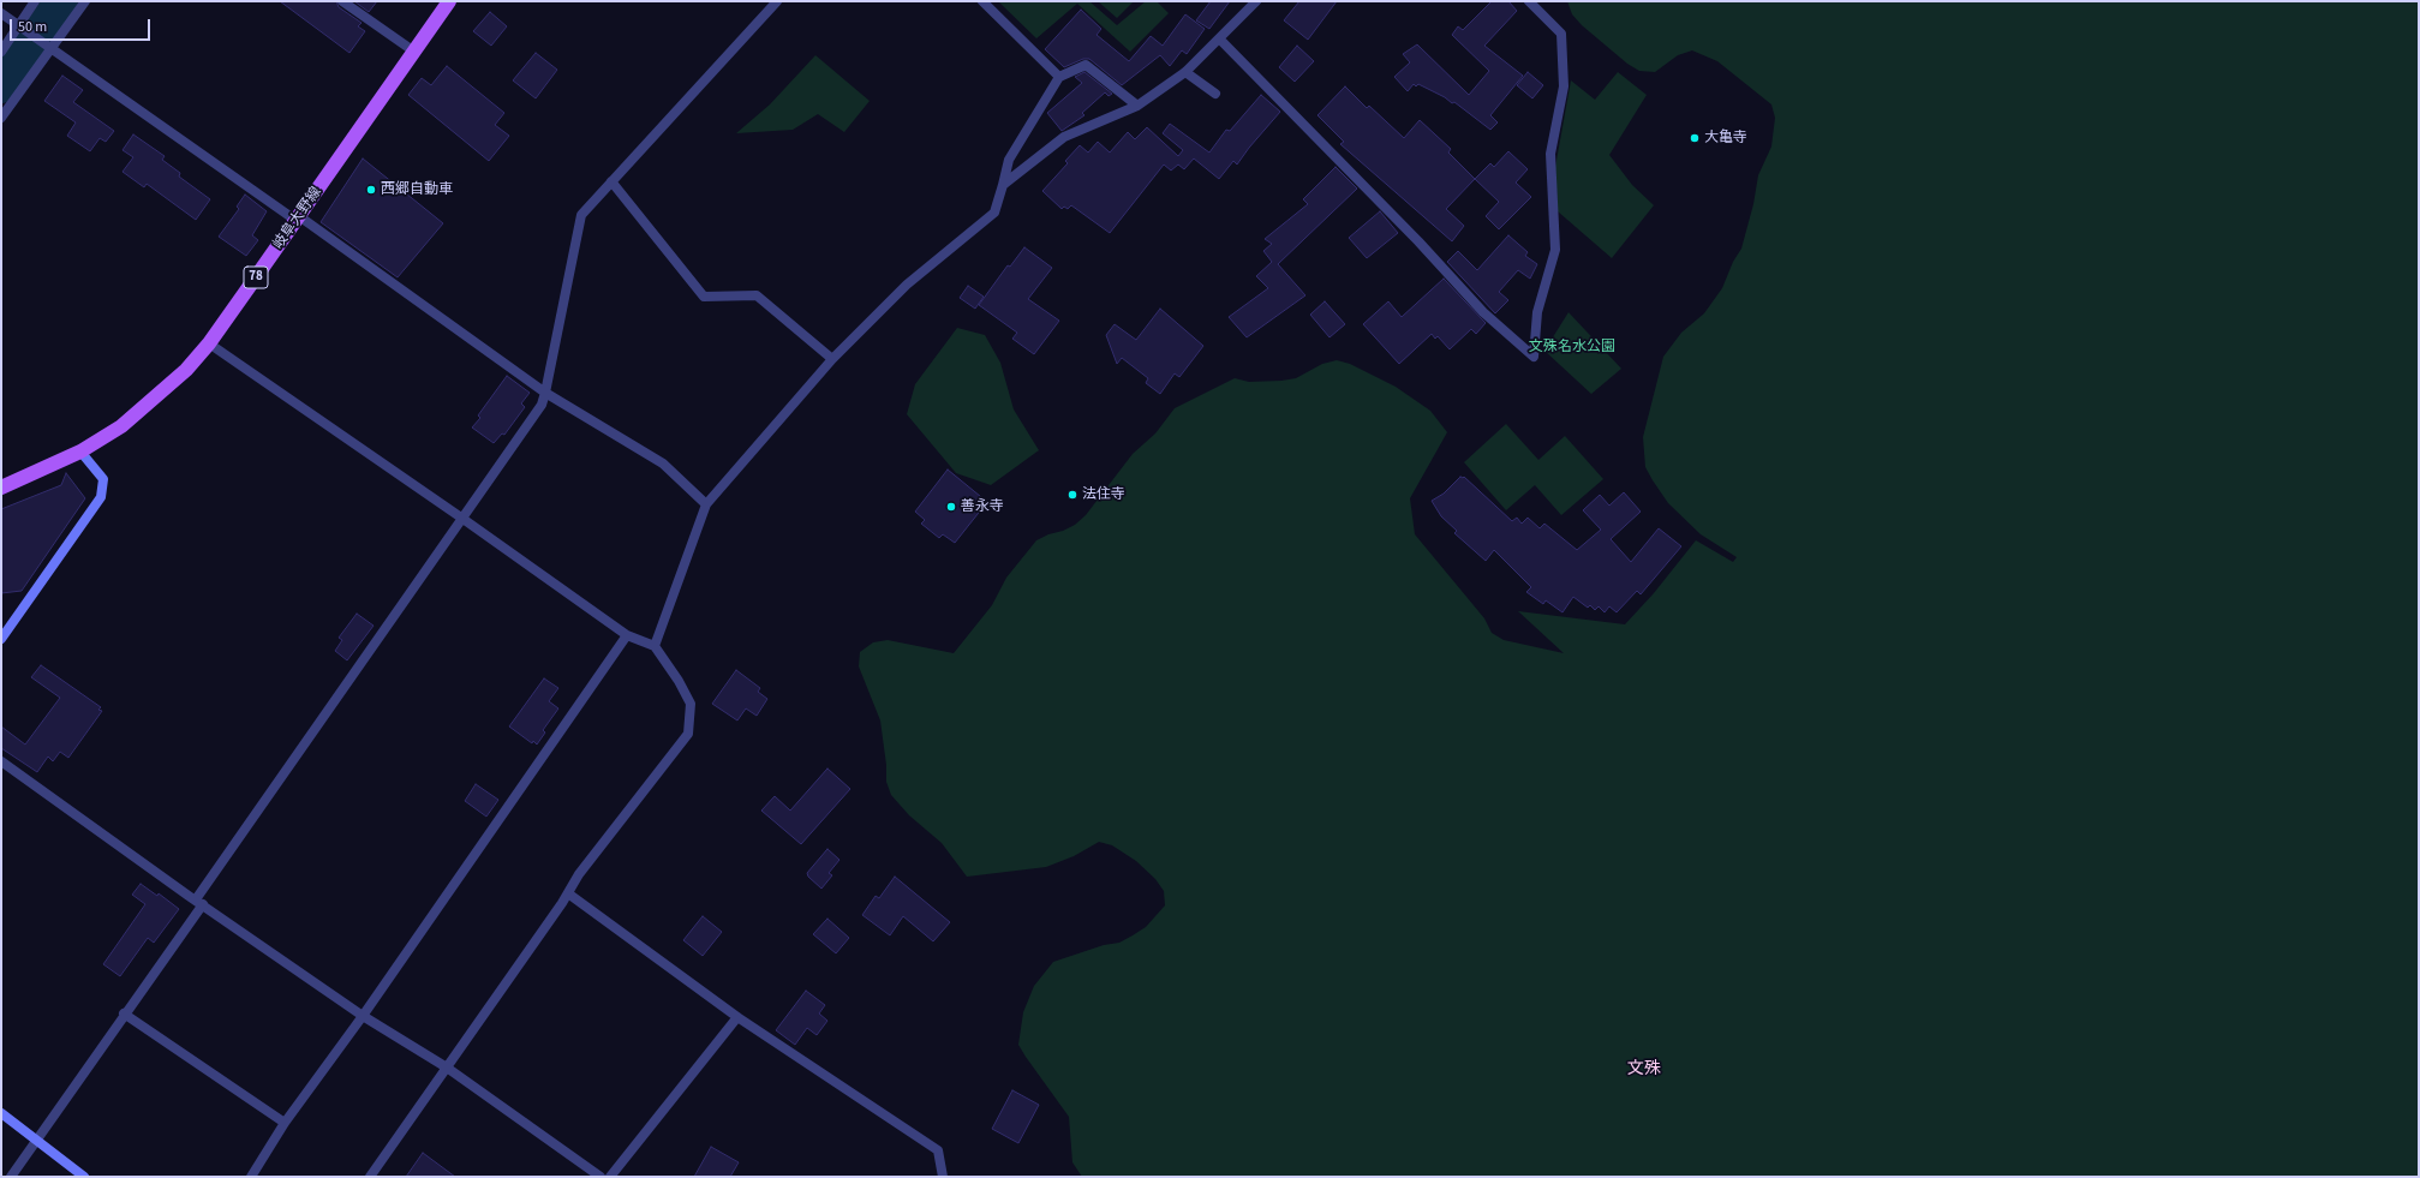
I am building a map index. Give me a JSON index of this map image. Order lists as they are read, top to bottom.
{
  "streets": {
    "main road": ["岐阜大野線", "78"]
  },
  "districts": ["文殊"],
  "parks": ["文殊名水公園"],
  "places": [
    "大亀寺",
    "西郷自動車",
    "法住寺",
    "善永寺"
  ],
  "scale_bar": "50 m"
}
